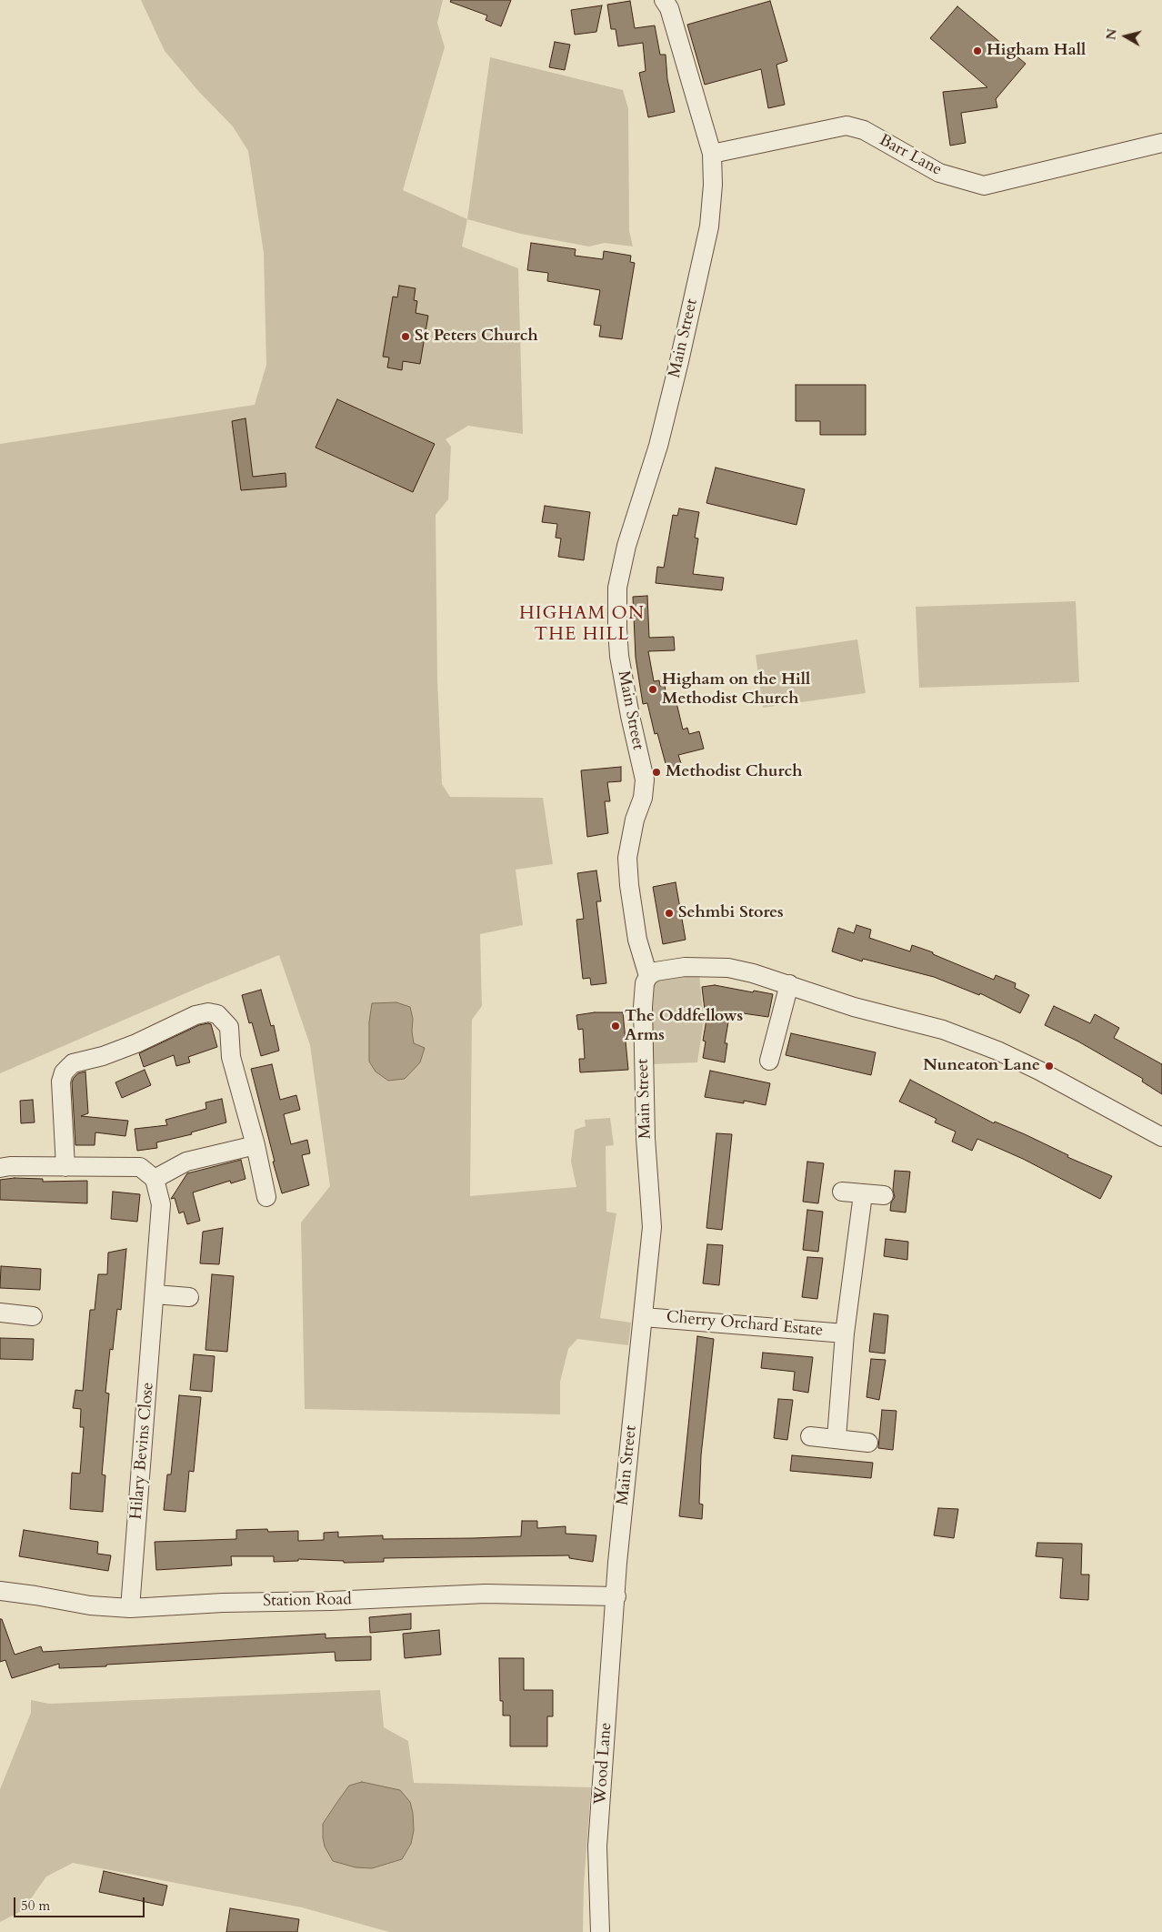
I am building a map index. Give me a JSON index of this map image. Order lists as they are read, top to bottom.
{
  "streets": {
    "street": [
      "Barr Lane",
      "Main Street",
      "Cherry Orchard Estate",
      "Hilary Bevins Close",
      "Station Road",
      "Wood Lane"
    ]
  },
  "crossings": [
    ["Barr Lane", "Main Street"],
    ["Main Street", "Cherry Orchard Estate"],
    ["Main Street", "Station Road"],
    ["Main Street", "Wood Lane"],
    ["Hilary Bevins Close", "Station Road"],
    ["Station Road", "Wood Lane"]
  ],
  "districts": ["HIGHAM ON THE HILL"],
  "places": [
    "Higham Hall",
    "St Peters Church",
    "Higham on the Hill Methodist Church",
    "Methodist Church",
    "Sehmbi Stores",
    "The Oddfellows Arms",
    "Nuneaton Lane"
  ],
  "scale_bar": "50 m",
  "north": "left"
}
